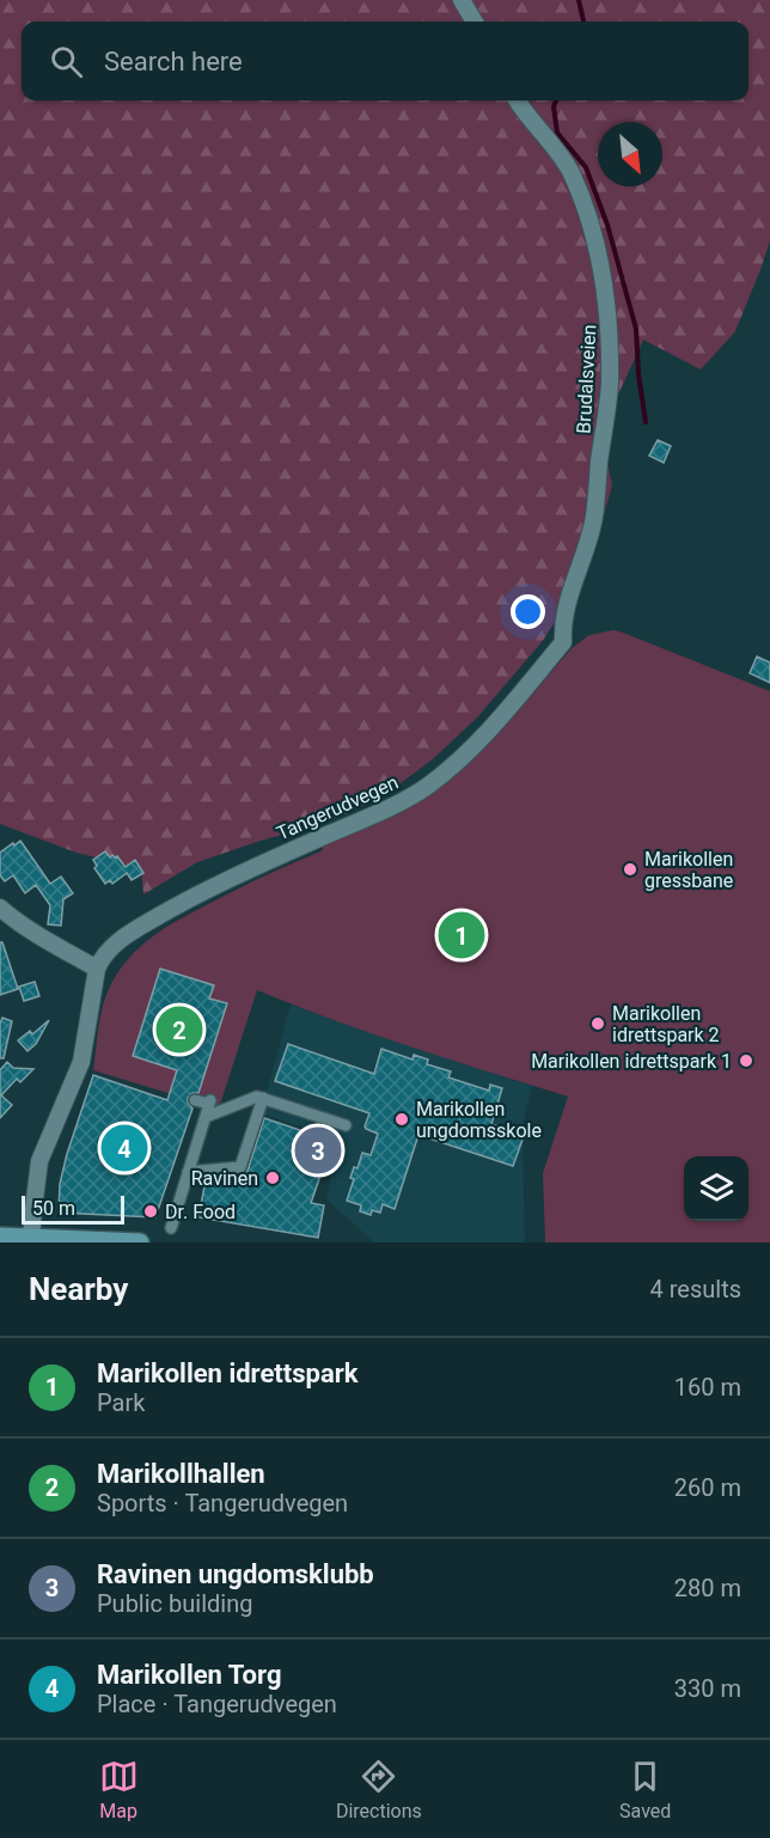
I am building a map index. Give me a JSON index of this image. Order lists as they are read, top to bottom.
{
  "streets": {
    "street": ["Brudalsveien", "Tangerudvegen"]
  },
  "crossings": [
    ["Brudalsveien", "Tangerudvegen"]
  ],
  "places": [
    "Marikollen gressbane",
    "Marikollen idrettspark 2",
    "Marikollen idrettspark 1",
    "Marikollen ungdomsskole",
    "Ravinen",
    "Dr. Food"
  ],
  "scale_bar": "50 m",
  "north": "bottom right",
  "page": {
    "search": "Search here",
    "pins": [
      "1",
      "2",
      "4",
      "3"
    ],
    "scale": "50 m",
    "heading": ["Nearby", "4 results"],
    "list": [
      {
        "mark": "1",
        "name": "Marikollen idrettspark",
        "note": "Park",
        "value": "160 m"
      },
      {
        "mark": "2",
        "name": "Marikollhallen",
        "note": "Sports · Tangerudvegen",
        "value": "260 m"
      },
      {
        "mark": "3",
        "name": "Ravinen ungdomsklubb",
        "note": "Public building",
        "value": "280 m"
      },
      {
        "mark": "4",
        "name": "Marikollen Torg",
        "note": "Place · Tangerudvegen",
        "value": "330 m"
      }
    ],
    "nav": ["Map", "Directions", "Saved"]
  }
}
